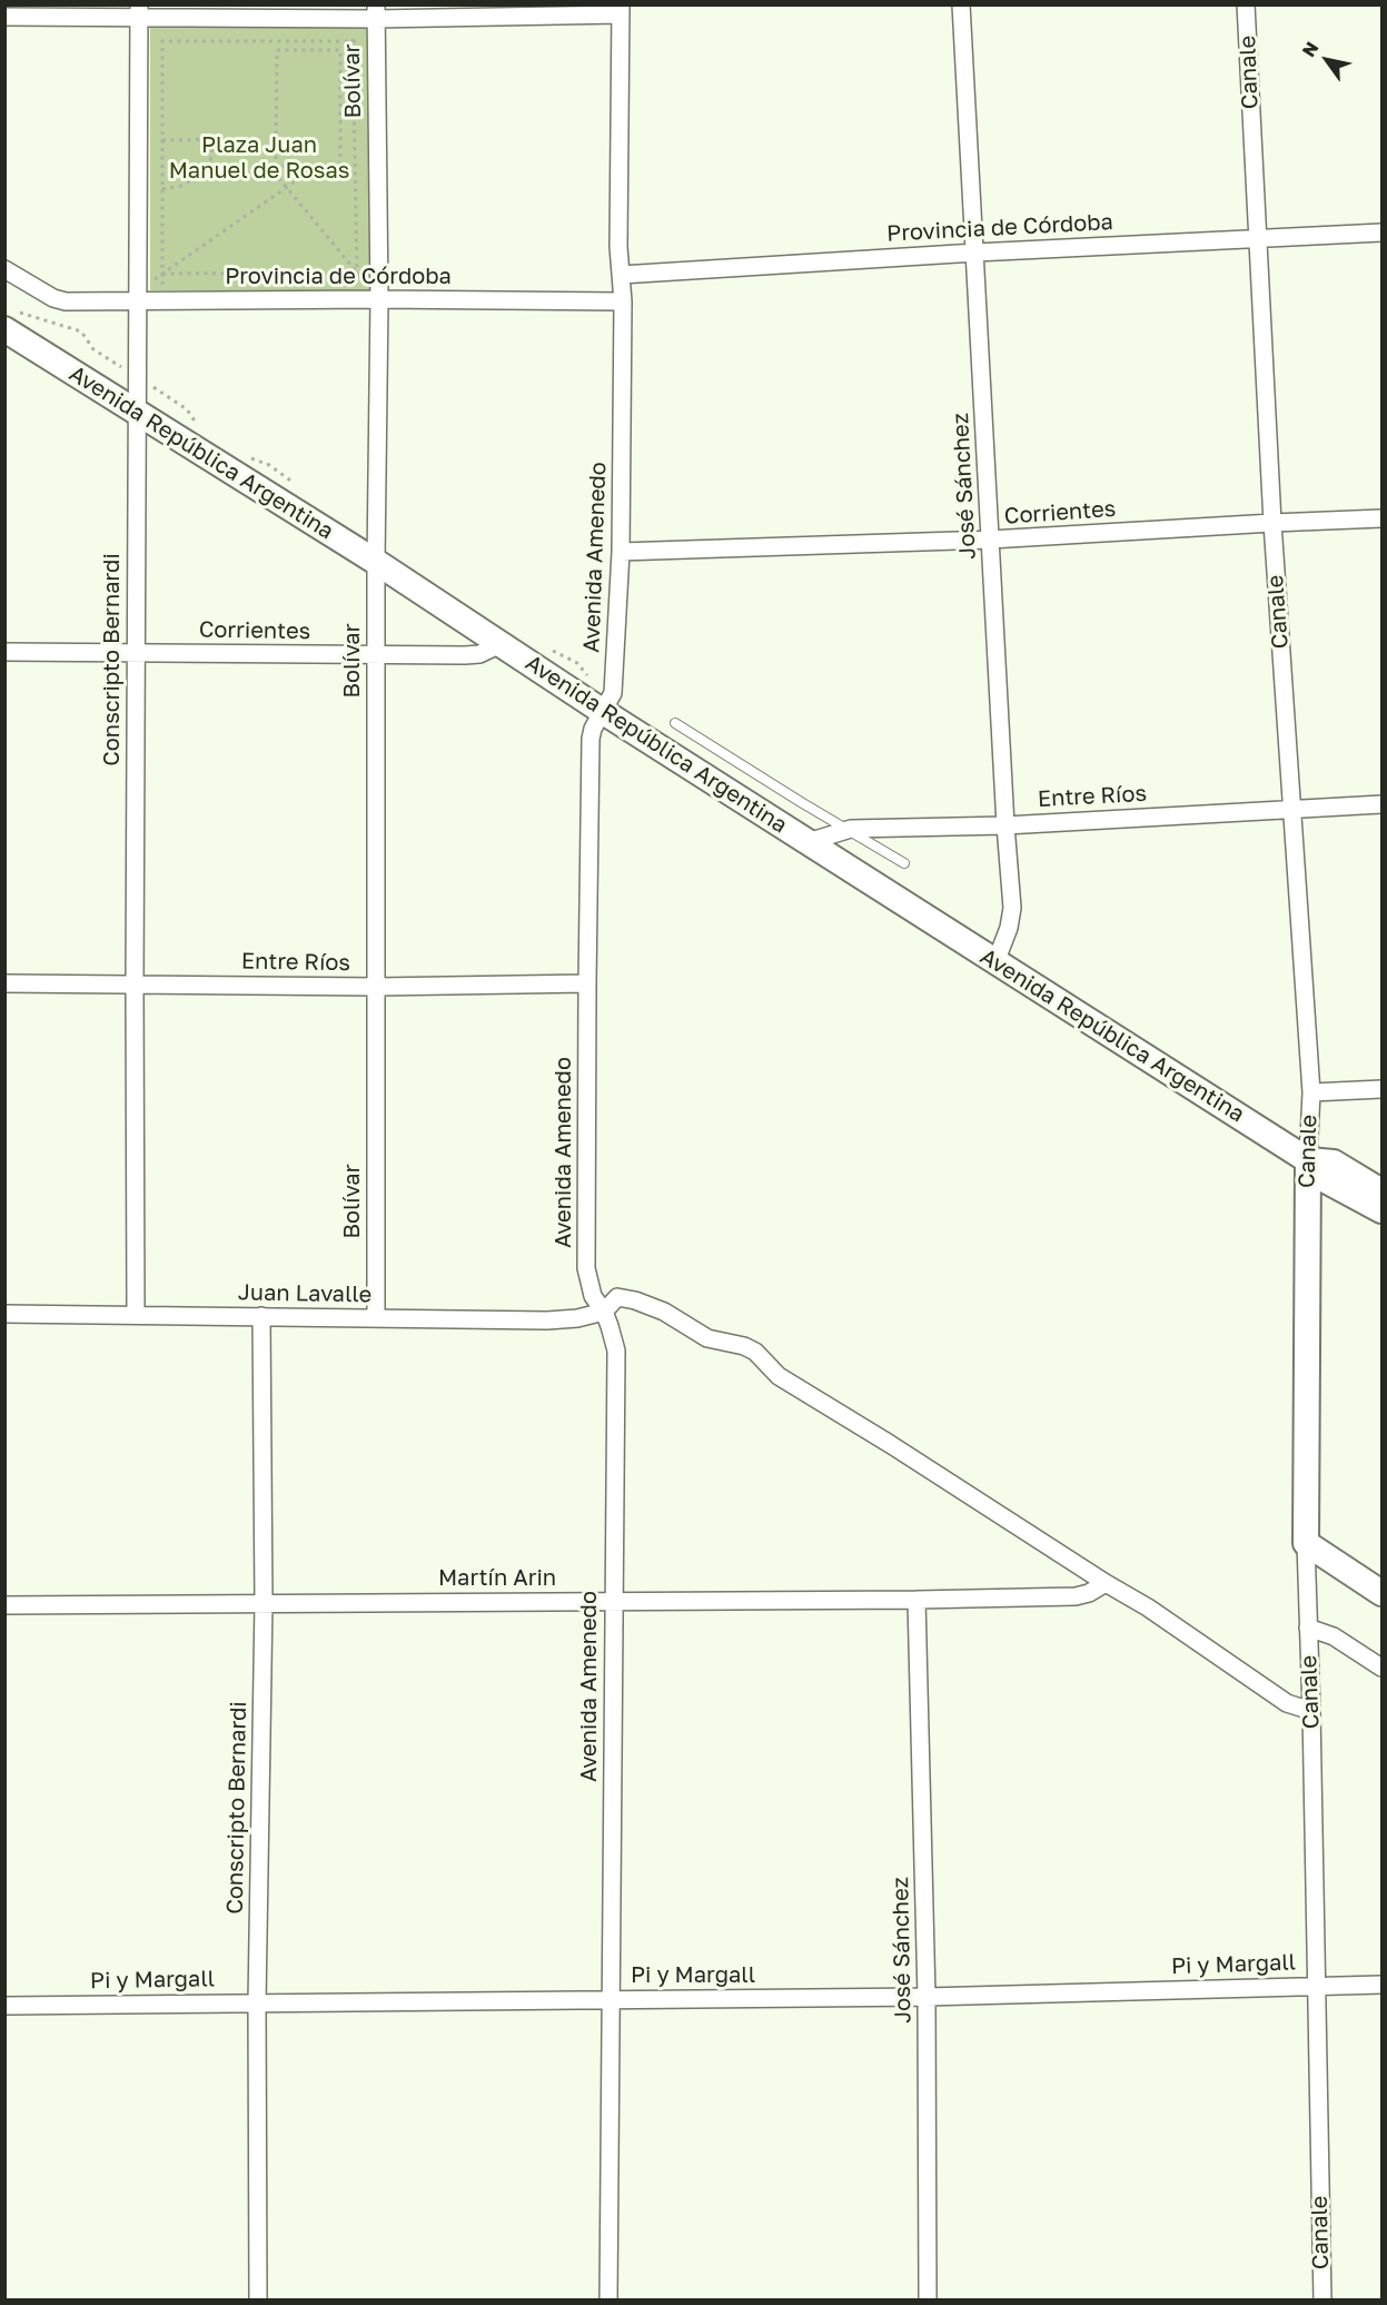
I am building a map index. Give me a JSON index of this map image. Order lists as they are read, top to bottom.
{
  "streets": {
    "main road": ["Canale", "Avenida República Argentina"],
    "street": [
      "Bolívar",
      "Provincia de Córdoba",
      "José Sánchez",
      "Corrientes",
      "Avenida Amenedo",
      "Conscripto Bernardi",
      "Entre Ríos",
      "Juan Lavalle",
      "Martín Arin",
      "Pi y Margall"
    ]
  },
  "crossings": [
    ["Canale", "Provincia de Córdoba"],
    ["Canale", "Avenida República Argentina"],
    ["Canale", "Corrientes"],
    ["Canale", "Entre Ríos"],
    ["Canale", "Pi y Margall"],
    ["Bolívar", "Provincia de Córdoba"],
    ["Bolívar", "Avenida República Argentina"],
    ["Bolívar", "Corrientes"],
    ["Bolívar", "Entre Ríos"],
    ["Bolívar", "Juan Lavalle"],
    ["Provincia de Córdoba", "José Sánchez"],
    ["Provincia de Córdoba", "Avenida Amenedo"],
    ["Provincia de Córdoba", "Conscripto Bernardi"],
    ["Avenida República Argentina", "José Sánchez"],
    ["Avenida República Argentina", "Corrientes"],
    ["Avenida República Argentina", "Avenida Amenedo"],
    ["Avenida República Argentina", "Conscripto Bernardi"],
    ["Avenida República Argentina", "Entre Ríos"],
    ["José Sánchez", "Corrientes"],
    ["José Sánchez", "Entre Ríos"],
    ["José Sánchez", "Martín Arin"],
    ["José Sánchez", "Pi y Margall"],
    ["Corrientes", "Avenida Amenedo"],
    ["Corrientes", "Conscripto Bernardi"],
    ["Avenida Amenedo", "Entre Ríos"],
    ["Avenida Amenedo", "Juan Lavalle"],
    ["Avenida Amenedo", "Martín Arin"],
    ["Avenida Amenedo", "Pi y Margall"],
    ["Conscripto Bernardi", "Entre Ríos"],
    ["Conscripto Bernardi", "Juan Lavalle"],
    ["Conscripto Bernardi", "Martín Arin"],
    ["Conscripto Bernardi", "Pi y Margall"],
    ["Juan Lavalle", "Martín Arin"]
  ],
  "parks": ["Plaza Juan Manuel de Rosas"],
  "north": "top left"
}
